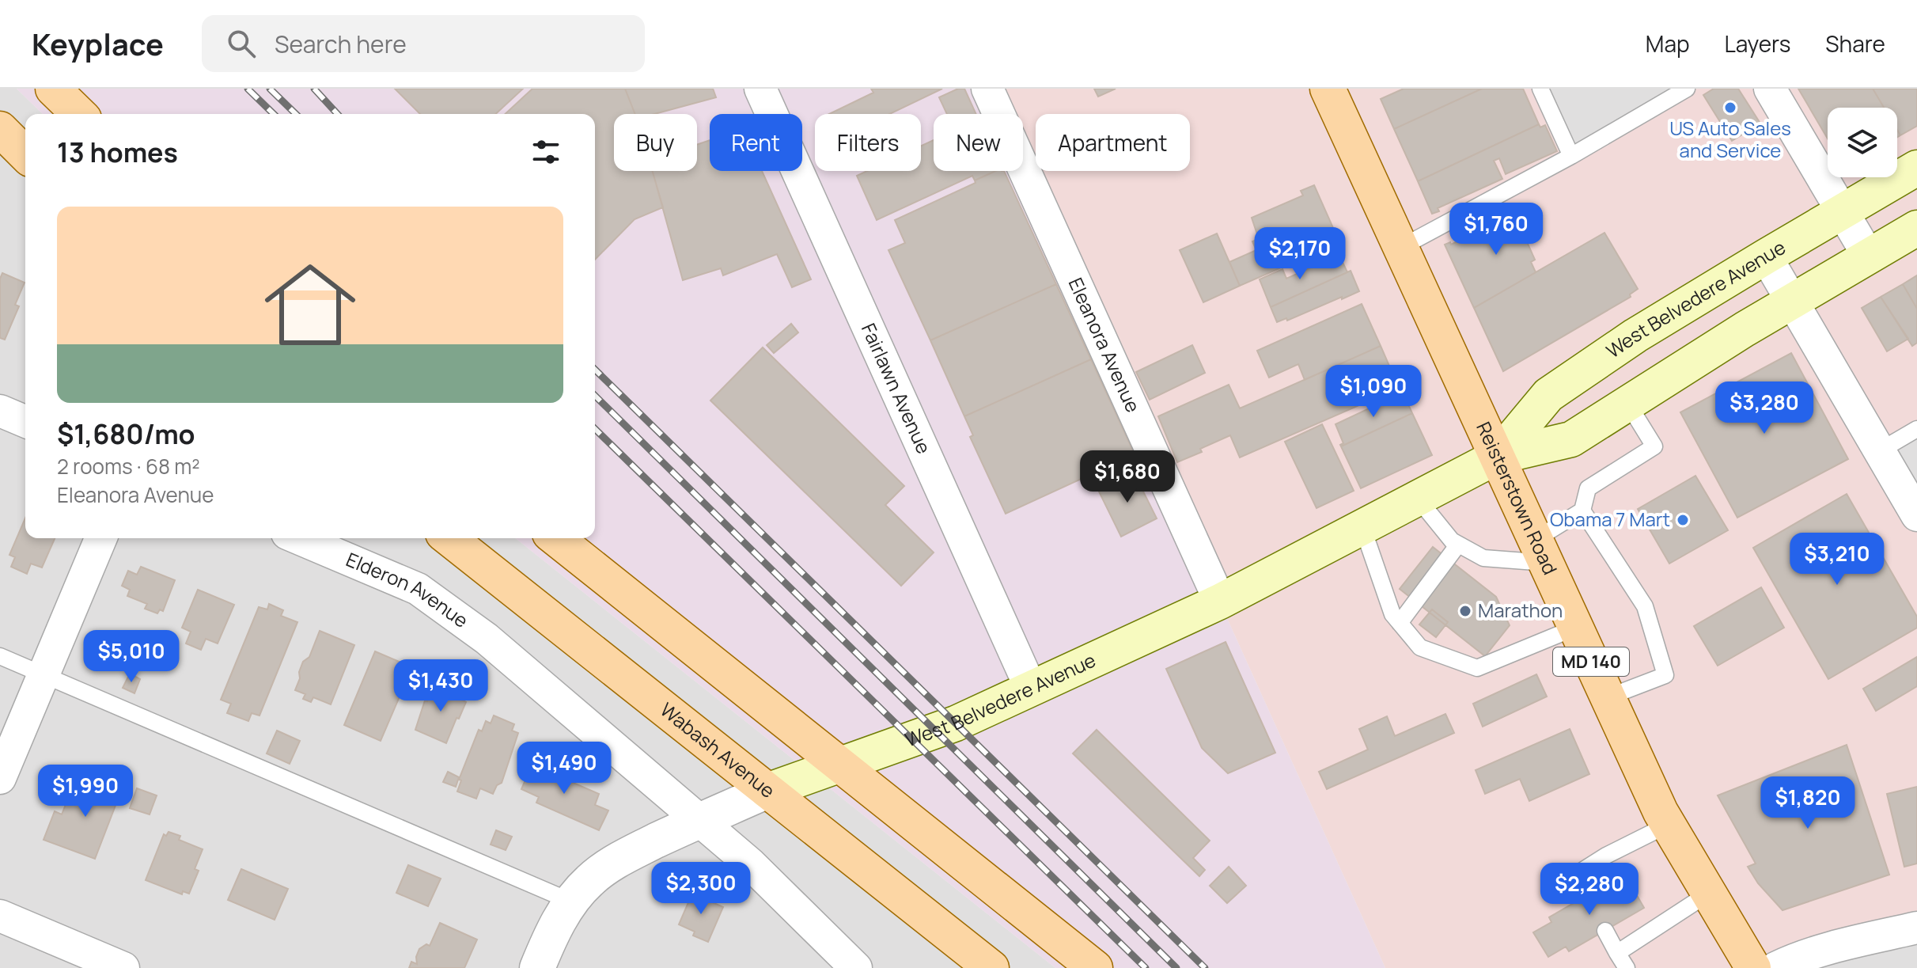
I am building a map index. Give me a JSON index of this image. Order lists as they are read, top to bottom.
{
  "streets": {
    "main road": [
      "West Belvedere Avenue",
      "Reisterstown Road",
      "MD 140",
      "Wabash Avenue"
    ],
    "street": ["Eleanora Avenue", "Fairlawn Avenue", "Elderon Avenue"]
  },
  "crossings": [
    ["West Belvedere Avenue", "Eleanora Avenue"],
    ["West Belvedere Avenue", "Fairlawn Avenue"],
    ["West Belvedere Avenue", "Reisterstown Road"],
    ["West Belvedere Avenue", "Elderon Avenue"],
    ["West Belvedere Avenue", "Wabash Avenue"]
  ],
  "places": ["US Auto Sales and Service", "Obama 7 Mart", "Marathon"],
  "page": {
    "header": "Keyplace",
    "search": "Search here",
    "nav": ["Map", "Layers", "Share"],
    "chip": [
      "Buy",
      "Rent",
      "Filters",
      "New",
      "Apartment"
    ],
    "heading": "13 homes",
    "list": [
      {
        "name": "$1,680/mo",
        "note": "2 rooms · 68 m² · Eleanora Avenue"
      }
    ],
    "price": [
      "$1,760",
      "$2,170",
      "$1,090",
      "$3,280",
      "$1,680",
      "$3,210",
      "$5,010",
      "$1,430",
      "$1,490",
      "$1,990",
      "$1,820",
      "$2,300",
      "$2,280"
    ]
  }
}
